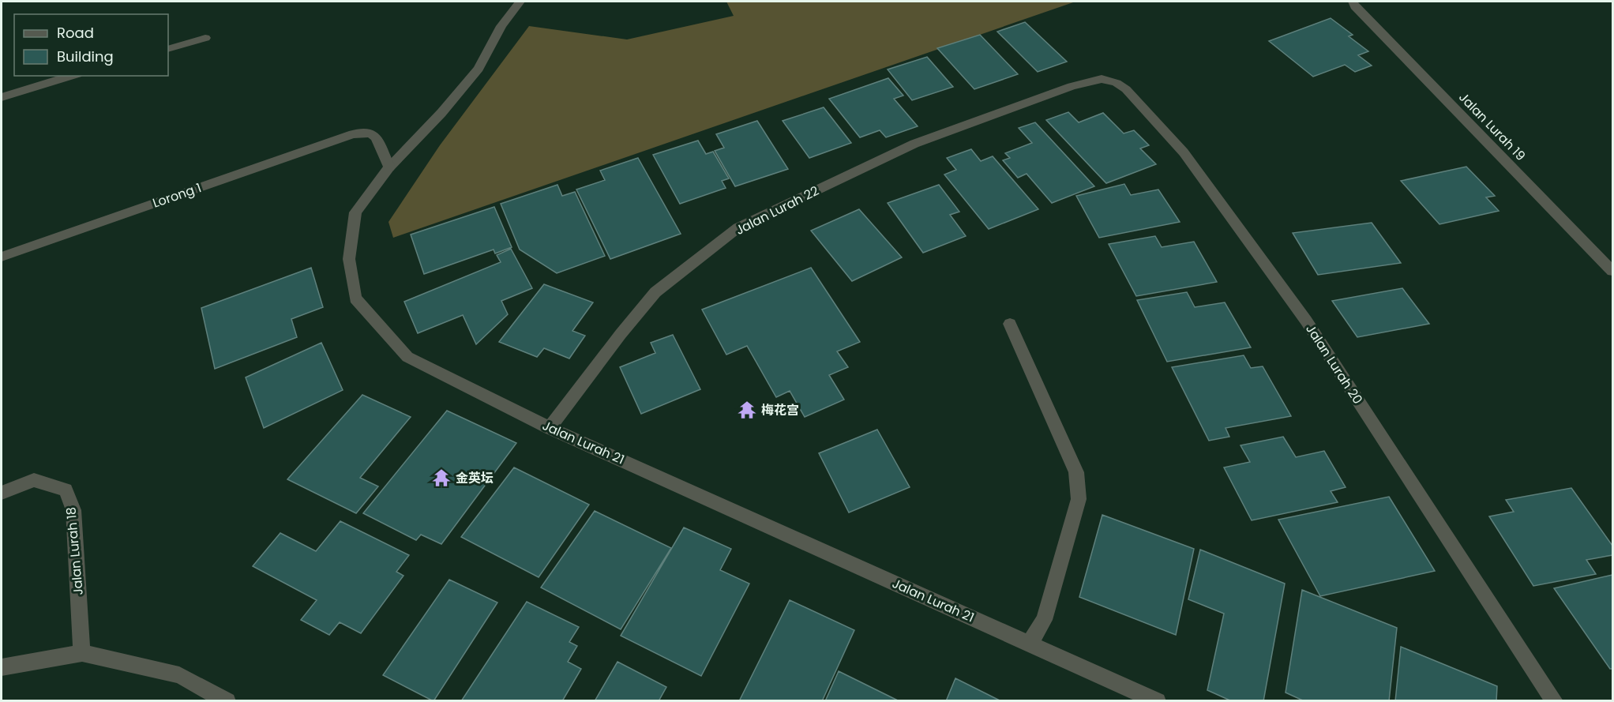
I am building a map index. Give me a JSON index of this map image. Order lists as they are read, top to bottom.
{
  "streets": {
    "street": [
      "Jalan Lurah 19",
      "Lorong 1",
      "Jalan Lurah 22",
      "Jalan Lurah 20",
      "Jalan Lurah 21",
      "Jalan Lurah 18"
    ]
  },
  "crossings": [
    ["Lorong 1", "Jalan Lurah 21"],
    ["Jalan Lurah 22", "Jalan Lurah 20"],
    ["Jalan Lurah 22", "Jalan Lurah 21"]
  ],
  "places": {
    "temple": ["梅花宫", "金英坛"]
  },
  "legend": ["Road", "Building"]
}
